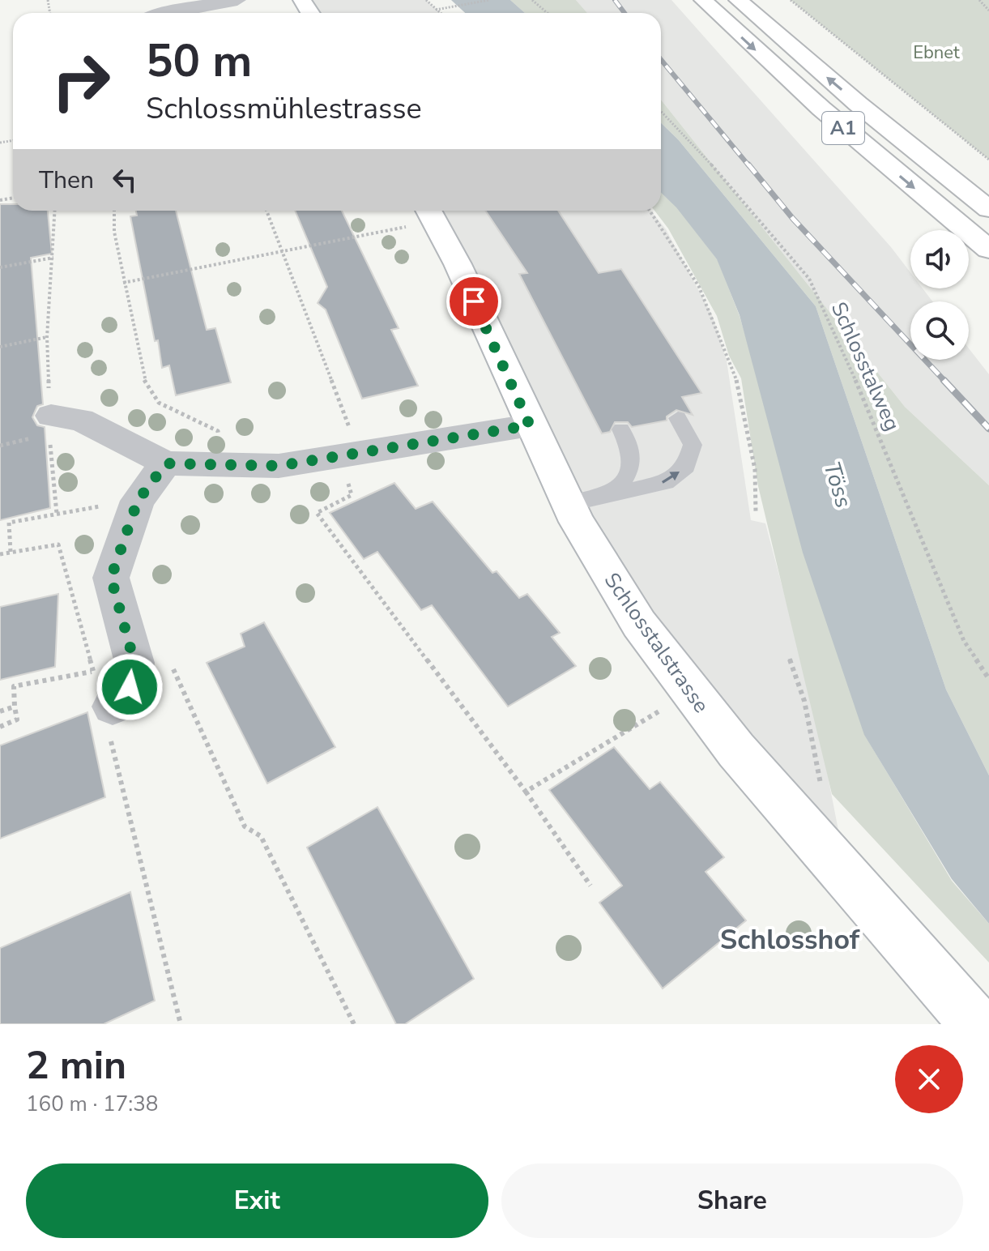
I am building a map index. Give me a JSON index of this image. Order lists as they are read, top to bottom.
{
  "streets": {
    "main road": ["A1", "Schlosstalstrasse"],
    "path": ["Schlosstalweg"]
  },
  "districts": ["Schlosshof"],
  "water": ["Töss"],
  "parks": ["Ebnet"],
  "page": {
    "turn": ["50 m", "Schlossmühlestrasse"],
    "then": "Then",
    "heading": ["2 min", "160 m · 17:38"],
    "buttons": ["Exit", "Share"]
  }
}
